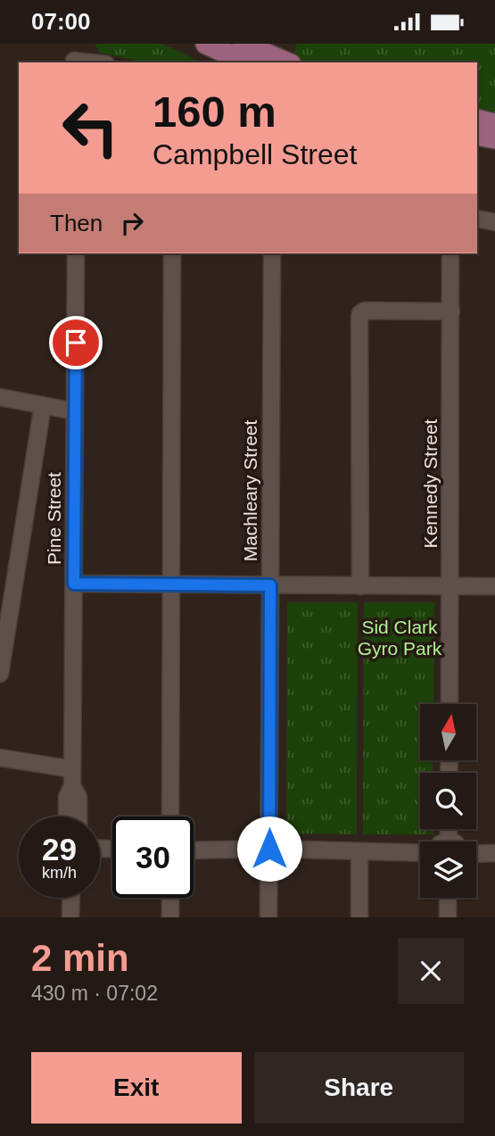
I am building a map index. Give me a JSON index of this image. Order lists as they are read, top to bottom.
{
  "streets": {
    "street": ["Kennedy Street", "Machleary Street", "Pine Street"]
  },
  "parks": ["Sid Clark Gyro Park"],
  "north": "top",
  "page": {
    "status": "07:00",
    "turn": ["160 m", "Campbell Street"],
    "then": "Then",
    "speed": "29 km/h",
    "limit": "30",
    "heading": ["2 min", "430 m · 07:02"],
    "buttons": ["Exit", "Share"]
  }
}
